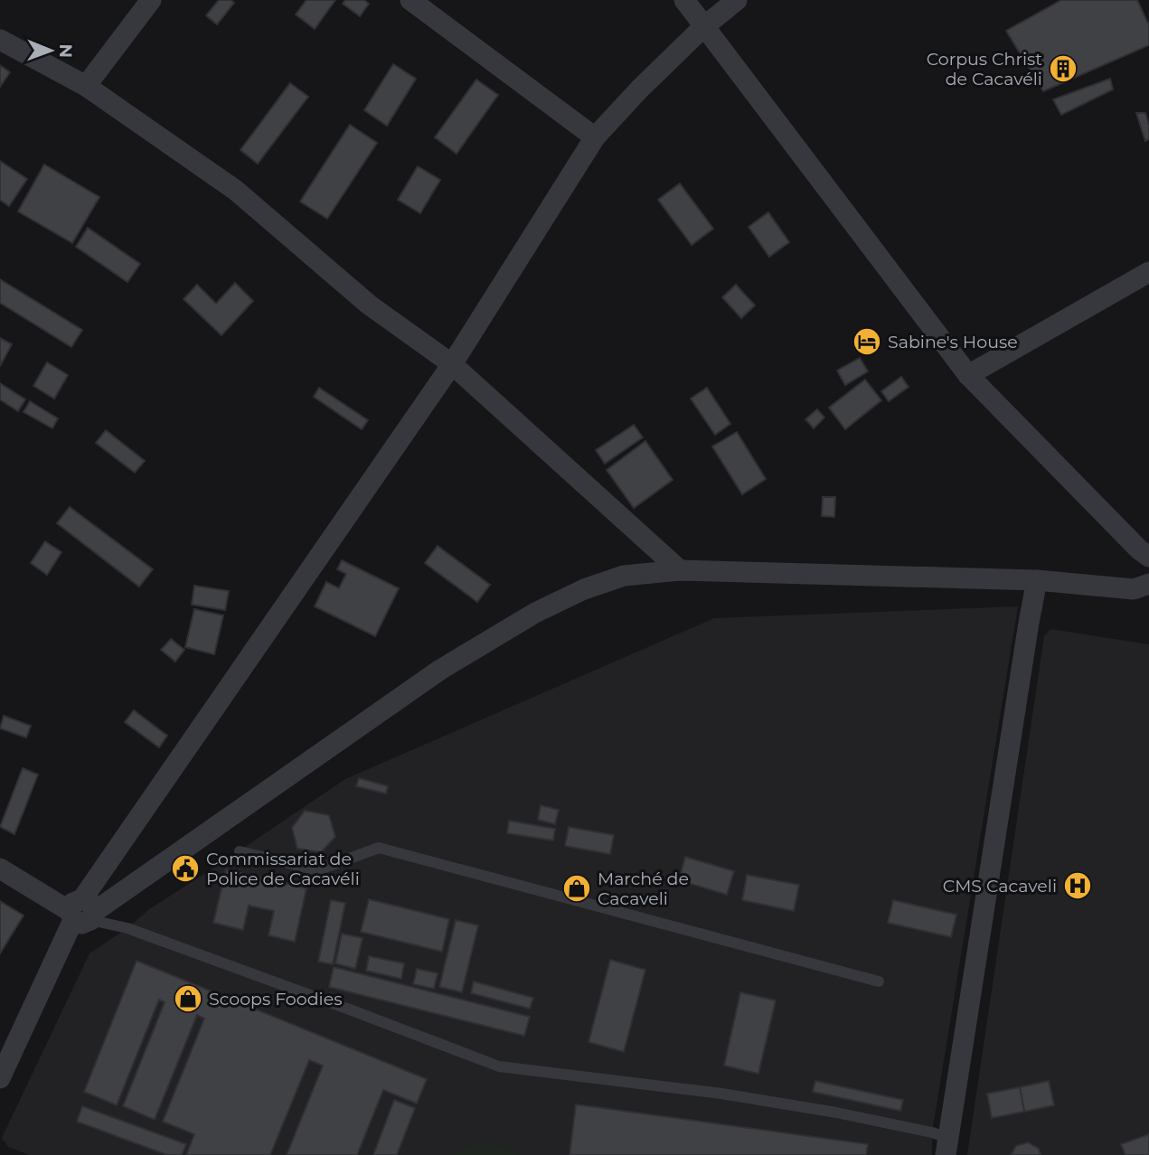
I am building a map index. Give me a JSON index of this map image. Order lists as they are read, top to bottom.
{
  "places": {
    "building": ["Corpus Christ de Cacavéli"],
    "hotel": ["Sabine's House"],
    "public building": ["Commissariat de Police de Cacavéli"],
    "hospital": ["CMS Cacaveli"],
    "shop": ["Marché de Cacaveli", "Scoops Foodies"]
  },
  "north": "right"
}
